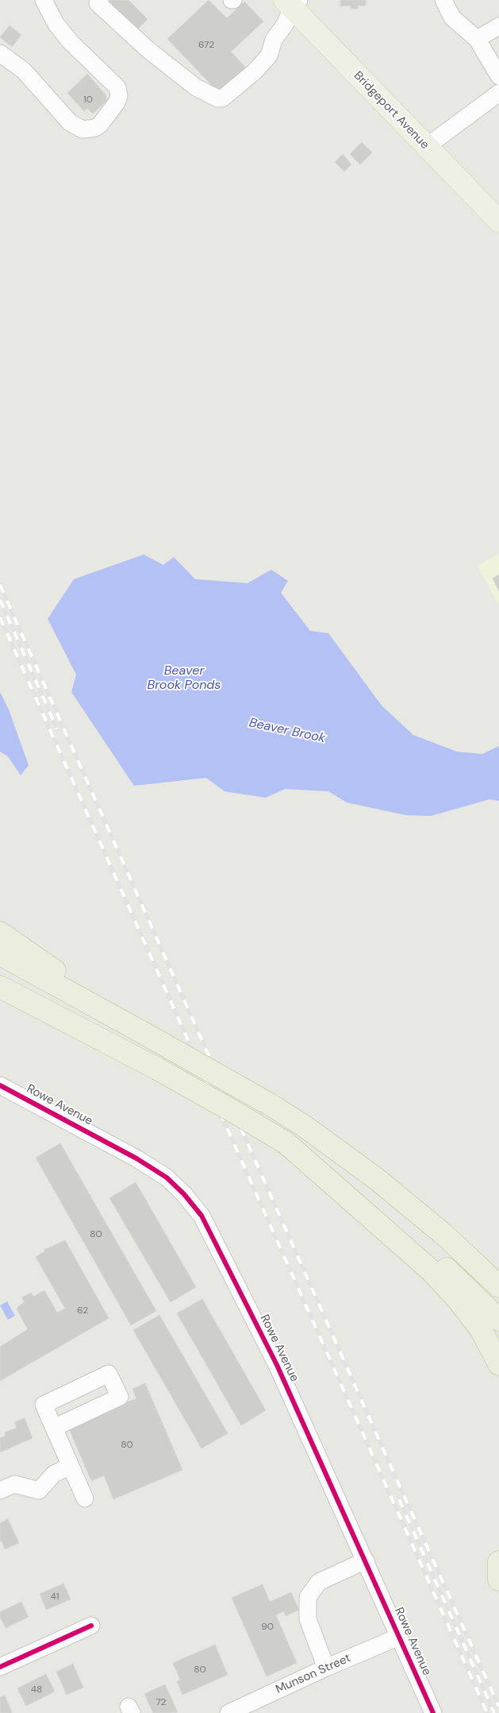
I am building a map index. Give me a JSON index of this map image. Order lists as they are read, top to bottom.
{
  "streets": {
    "main road": ["Bridgeport Avenue"],
    "street": ["Rowe Avenue", "Munson Street"]
  },
  "crossings": [
    ["Rowe Avenue", "Munson Street"]
  ],
  "water": ["Beaver Brook Ponds", "Beaver Brook"],
  "house_numbers": [
    "672",
    "10",
    "80",
    "62",
    "80",
    "41",
    "90",
    "80",
    "48",
    "72"
  ]
}
